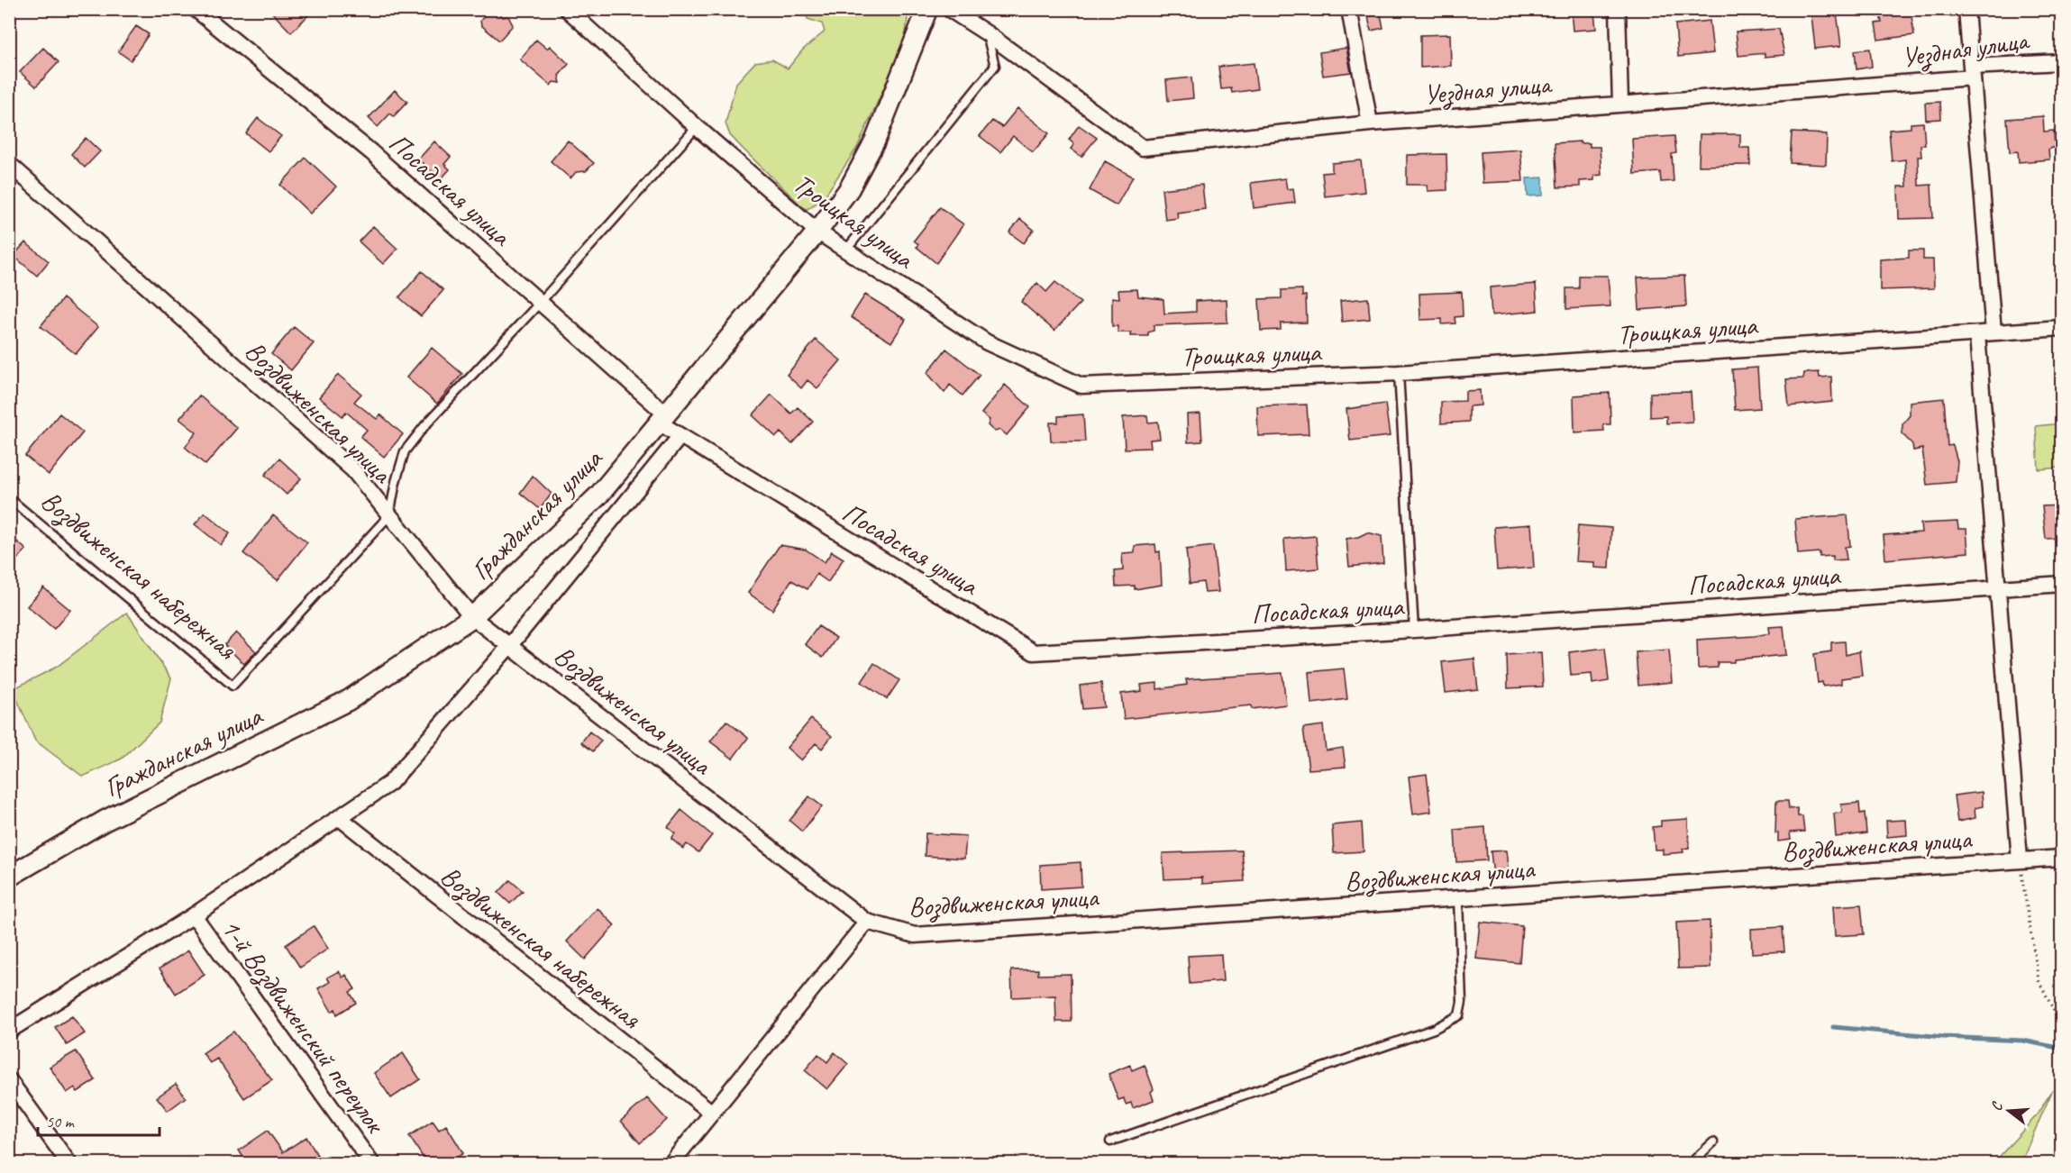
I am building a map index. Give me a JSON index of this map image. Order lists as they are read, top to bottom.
{
  "streets": {
    "street": [
      "Уездная улица",
      "Посадская улица",
      "Троицкая улица",
      "Воздвиженская улица",
      "Гражданская улица",
      "Воздвиженская набережная",
      "1-й Воздвиженский переулок"
    ]
  },
  "crossings": [
    ["Посадская улица", "Гражданская улица"],
    ["Троицкая улица", "Гражданская улица"],
    ["Воздвиженская улица", "Гражданская улица"],
    ["Воздвиженская улица", "Воздвиженская набережная"]
  ],
  "scale_bar": "50 m",
  "north": "left"
}
